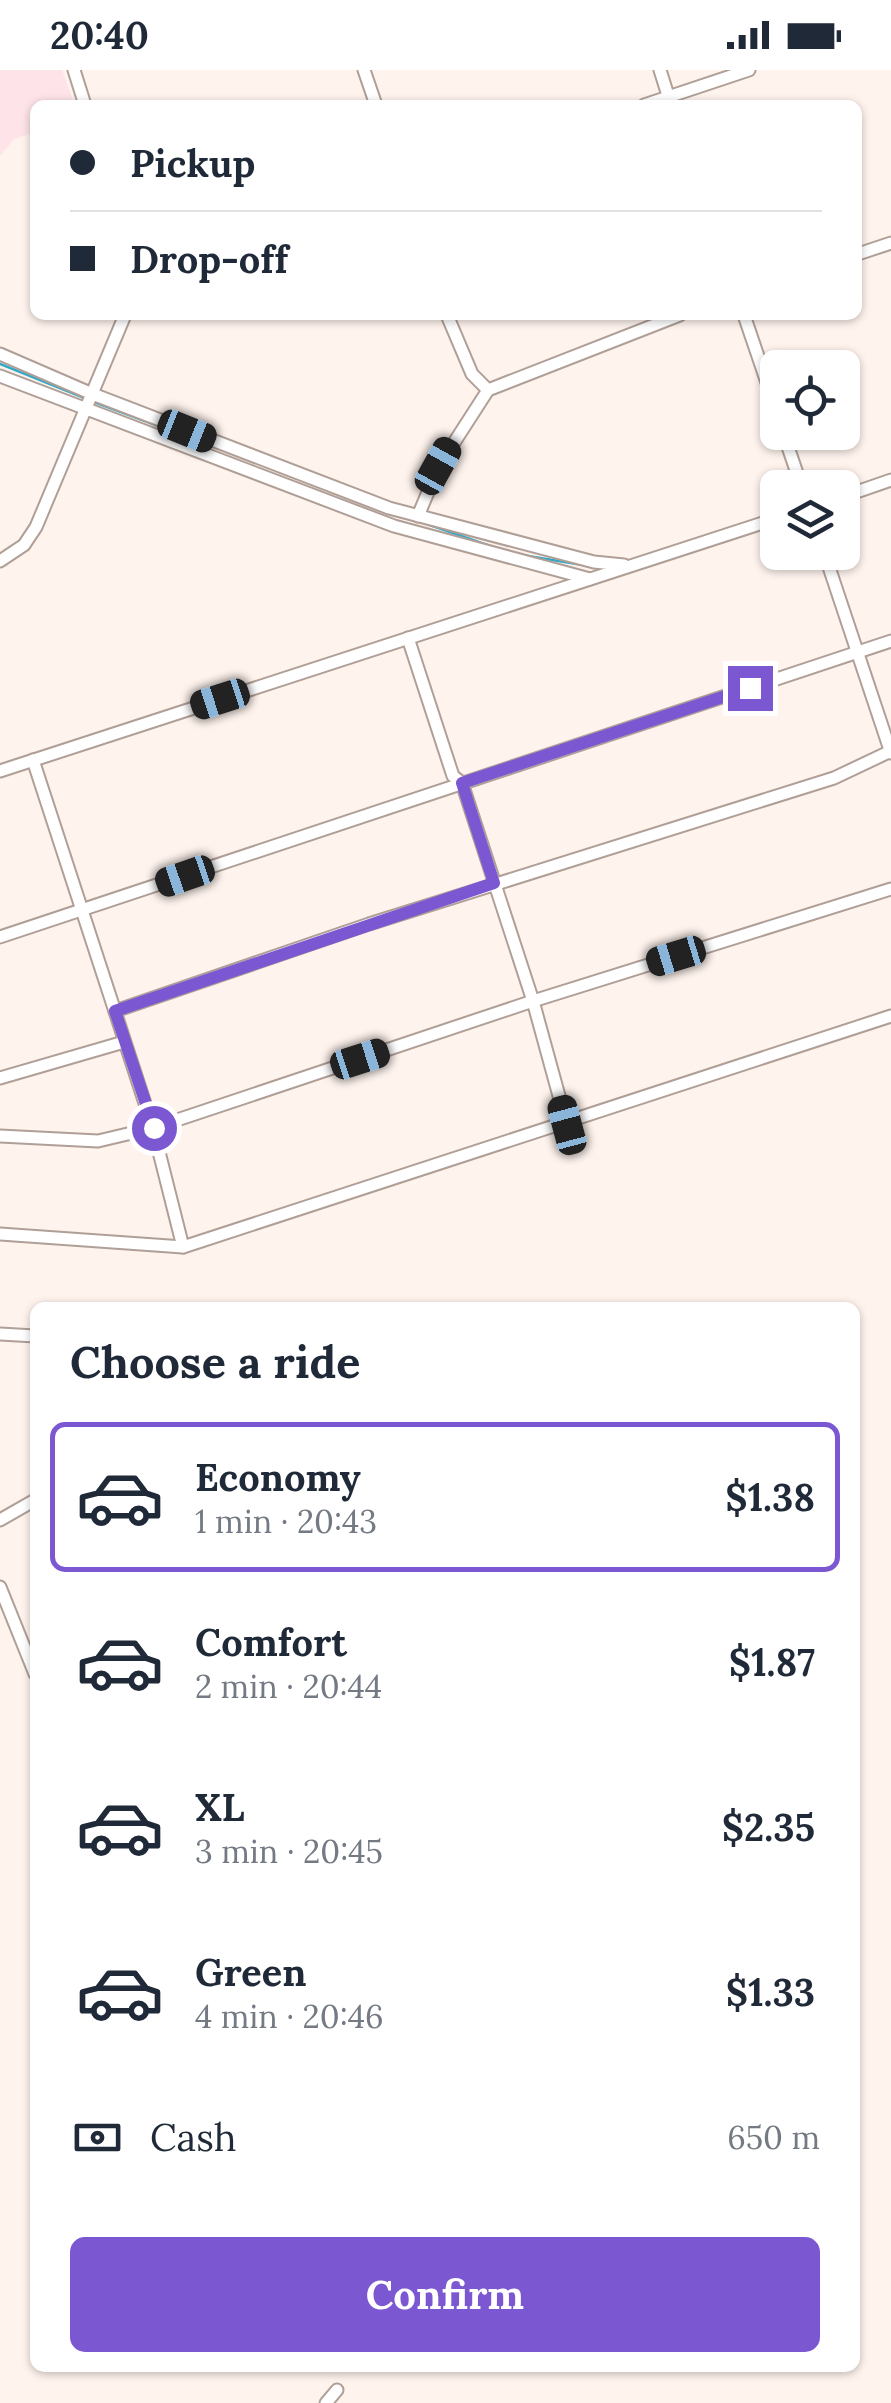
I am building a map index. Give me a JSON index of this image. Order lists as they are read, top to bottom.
{
  "page": {
    "status": "20:40",
    "banner": ["Pickup", "Drop-off"],
    "heading": "Choose a ride",
    "list": [
      {
        "name": "Economy",
        "note": "1 min · 20:43",
        "value": "$1.38"
      },
      {
        "name": "Comfort",
        "note": "2 min · 20:44",
        "value": "$1.87"
      },
      {
        "name": "XL",
        "note": "3 min · 20:45",
        "value": "$2.35"
      },
      {
        "name": "Green",
        "note": "4 min · 20:46",
        "value": "$1.33"
      }
    ],
    "pay": ["Cash", "650 m"],
    "buttons": "Confirm"
  }
}
